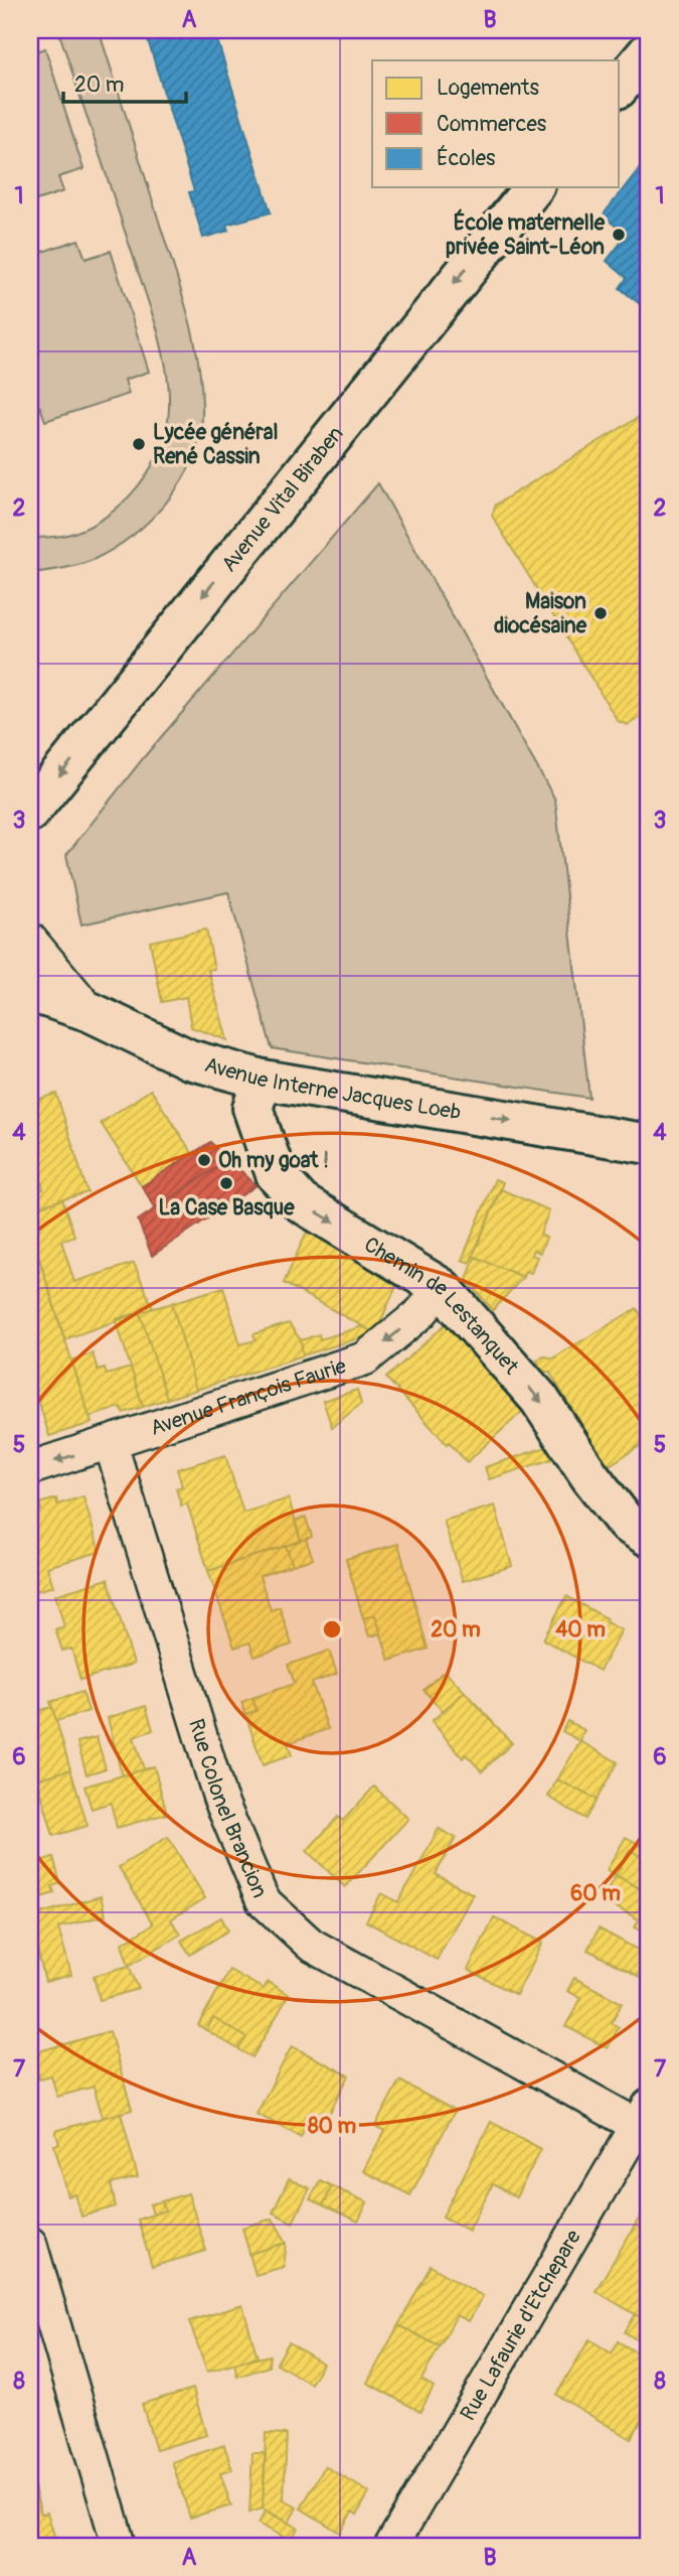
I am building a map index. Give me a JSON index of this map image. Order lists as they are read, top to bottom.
{
  "streets": {
    "main road": ["Avenue Vital Biraben", "Avenue Interne Jacques Loeb", "Chemin de Lestanquet"],
    "street": ["Avenue François Faurie", "Rue Colonel Brancion", "Rue Lafaurie d'Etchepare"]
  },
  "crossings": [
    ["Avenue Interne Jacques Loeb", "Chemin de Lestanquet"],
    ["Chemin de Lestanquet", "Avenue François Faurie"],
    ["Avenue François Faurie", "Rue Colonel Brancion"],
    ["Rue Colonel Brancion", "Rue Lafaurie d'Etchepare"]
  ],
  "one_way": [
    "Avenue Vital Biraben",
    "Avenue Interne Jacques Loeb",
    "Chemin de Lestanquet",
    "Avenue François Faurie"
  ],
  "places": [
    "École maternelle privée Saint-Léon",
    "Lycée général René Cassin",
    "Maison diocésaine",
    "Oh my goat !",
    "La Case Basque"
  ],
  "legend": ["Logements", "Commerces", "Écoles"],
  "scale_bar": "20 m",
  "grid": {
    "columns": ["A", "B"],
    "rows": [
      "1",
      "2",
      "3",
      "4",
      "5",
      "6",
      "7",
      "8"
    ]
  },
  "rings": [
    "20 m",
    "40 m",
    "60 m",
    "80 m"
  ]
}
